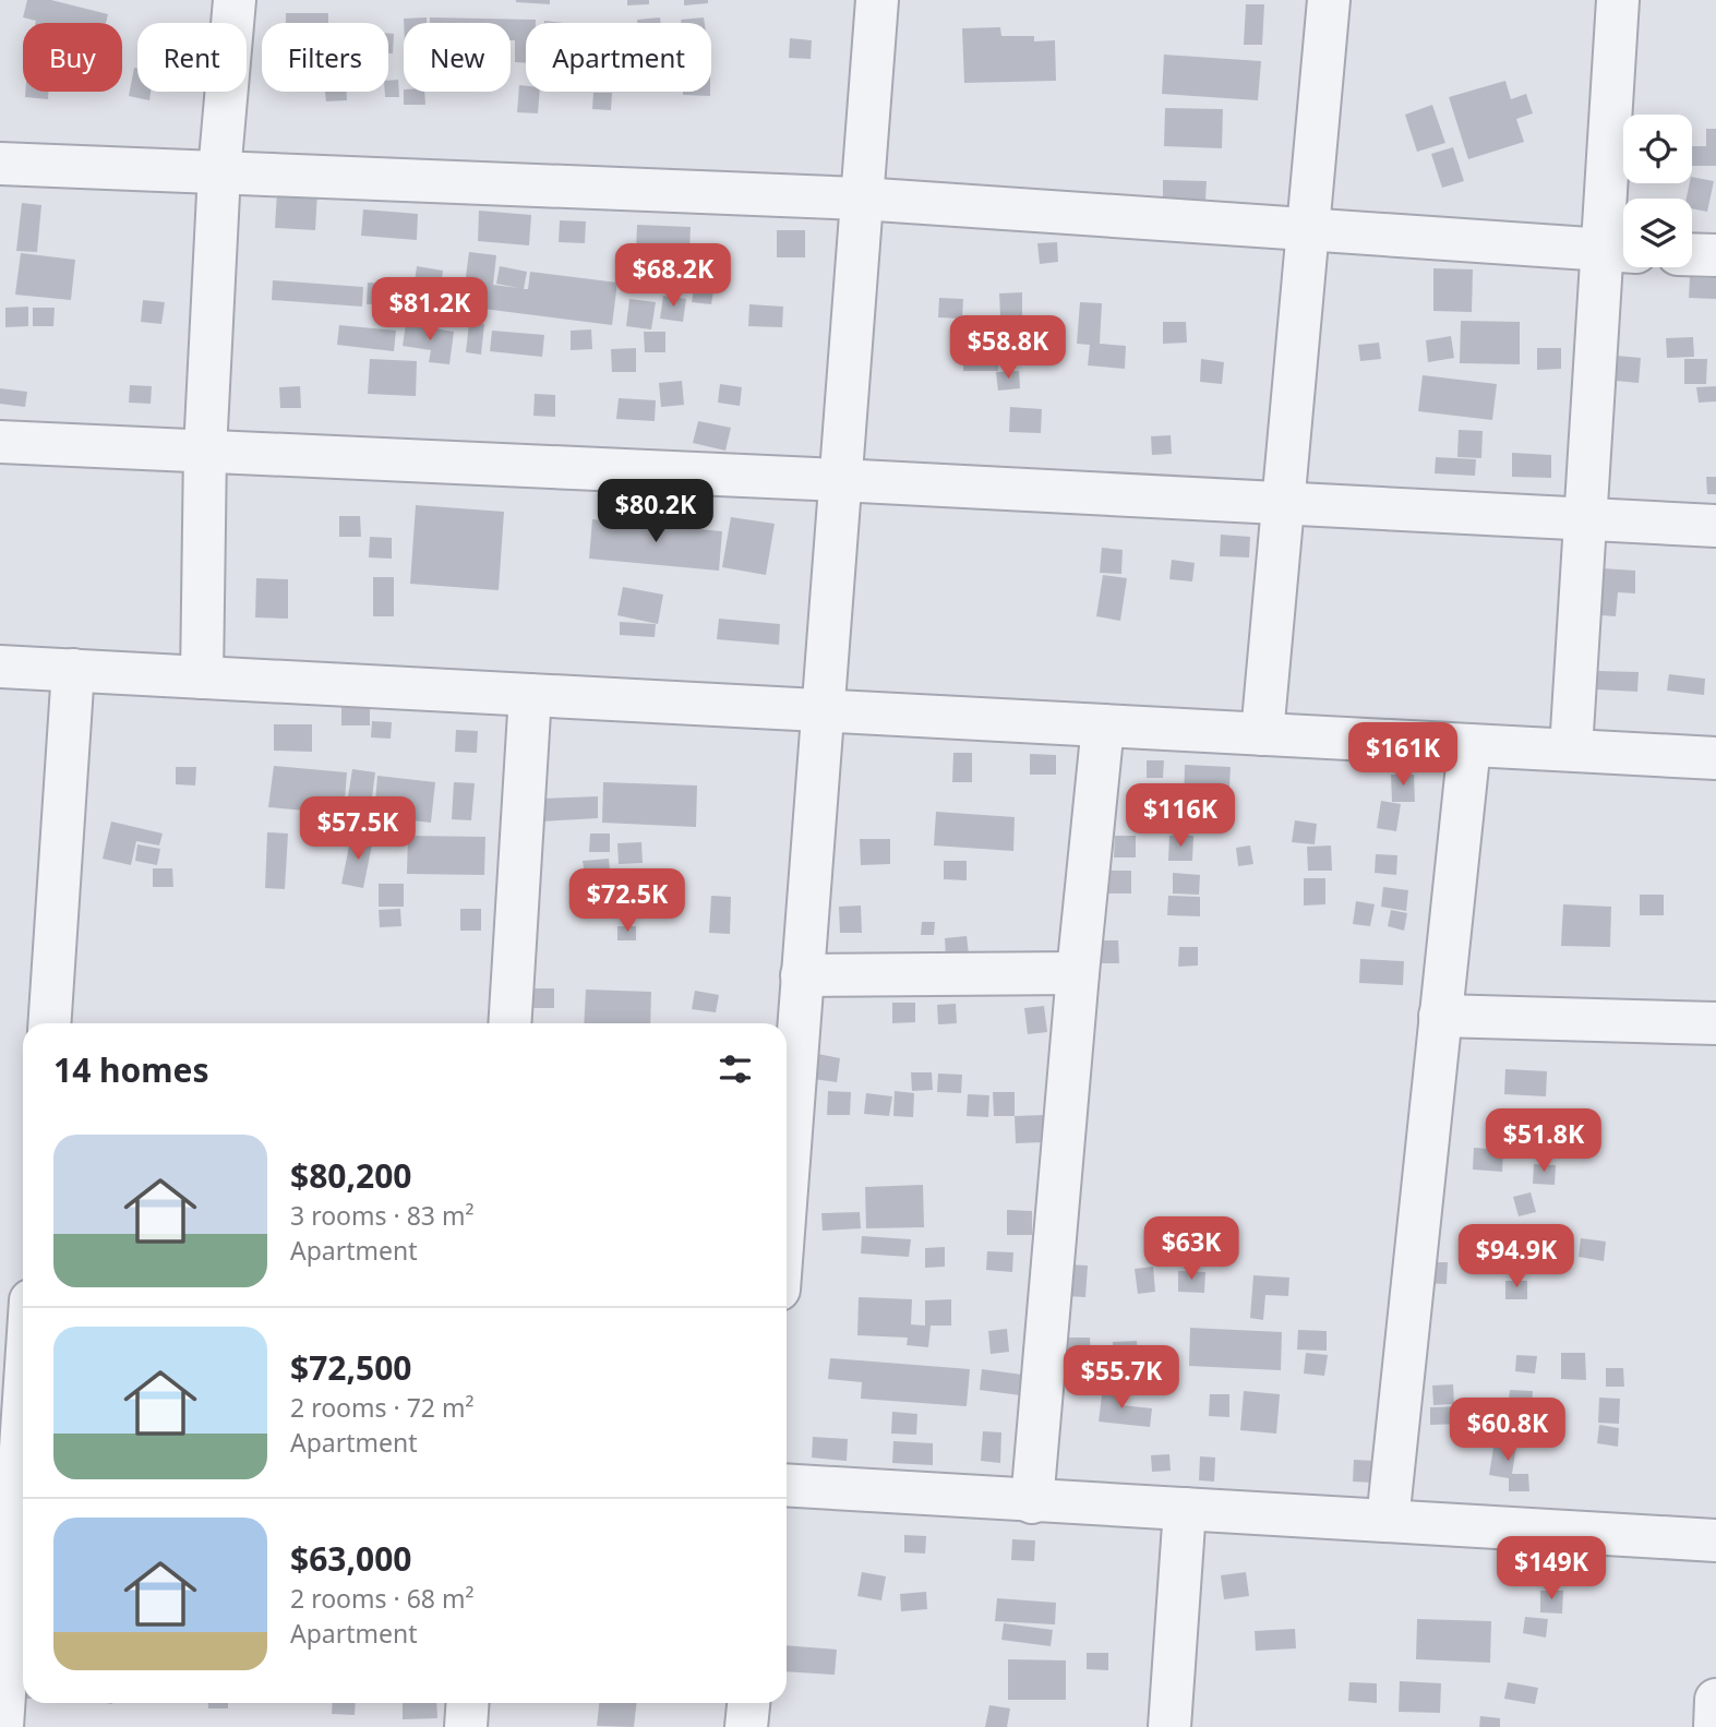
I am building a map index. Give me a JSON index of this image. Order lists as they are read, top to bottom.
{
  "page": {
    "chip": [
      "Buy",
      "Rent",
      "Filters",
      "New",
      "Apartment"
    ],
    "price": [
      "$68.2K",
      "$81.2K",
      "$58.8K",
      "$80.2K",
      "$161K",
      "$116K",
      "$57.5K",
      "$72.5K",
      "$51.8K",
      "$63K",
      "$94.9K",
      "$55.7K",
      "$60.8K",
      "$149K"
    ],
    "heading": "14 homes",
    "list": [
      {
        "name": "$80,200",
        "note": "3 rooms · 83 m² · Apartment"
      },
      {
        "name": "$72,500",
        "note": "2 rooms · 72 m² · Apartment"
      },
      {
        "name": "$63,000",
        "note": "2 rooms · 68 m² · Apartment"
      }
    ]
  }
}
